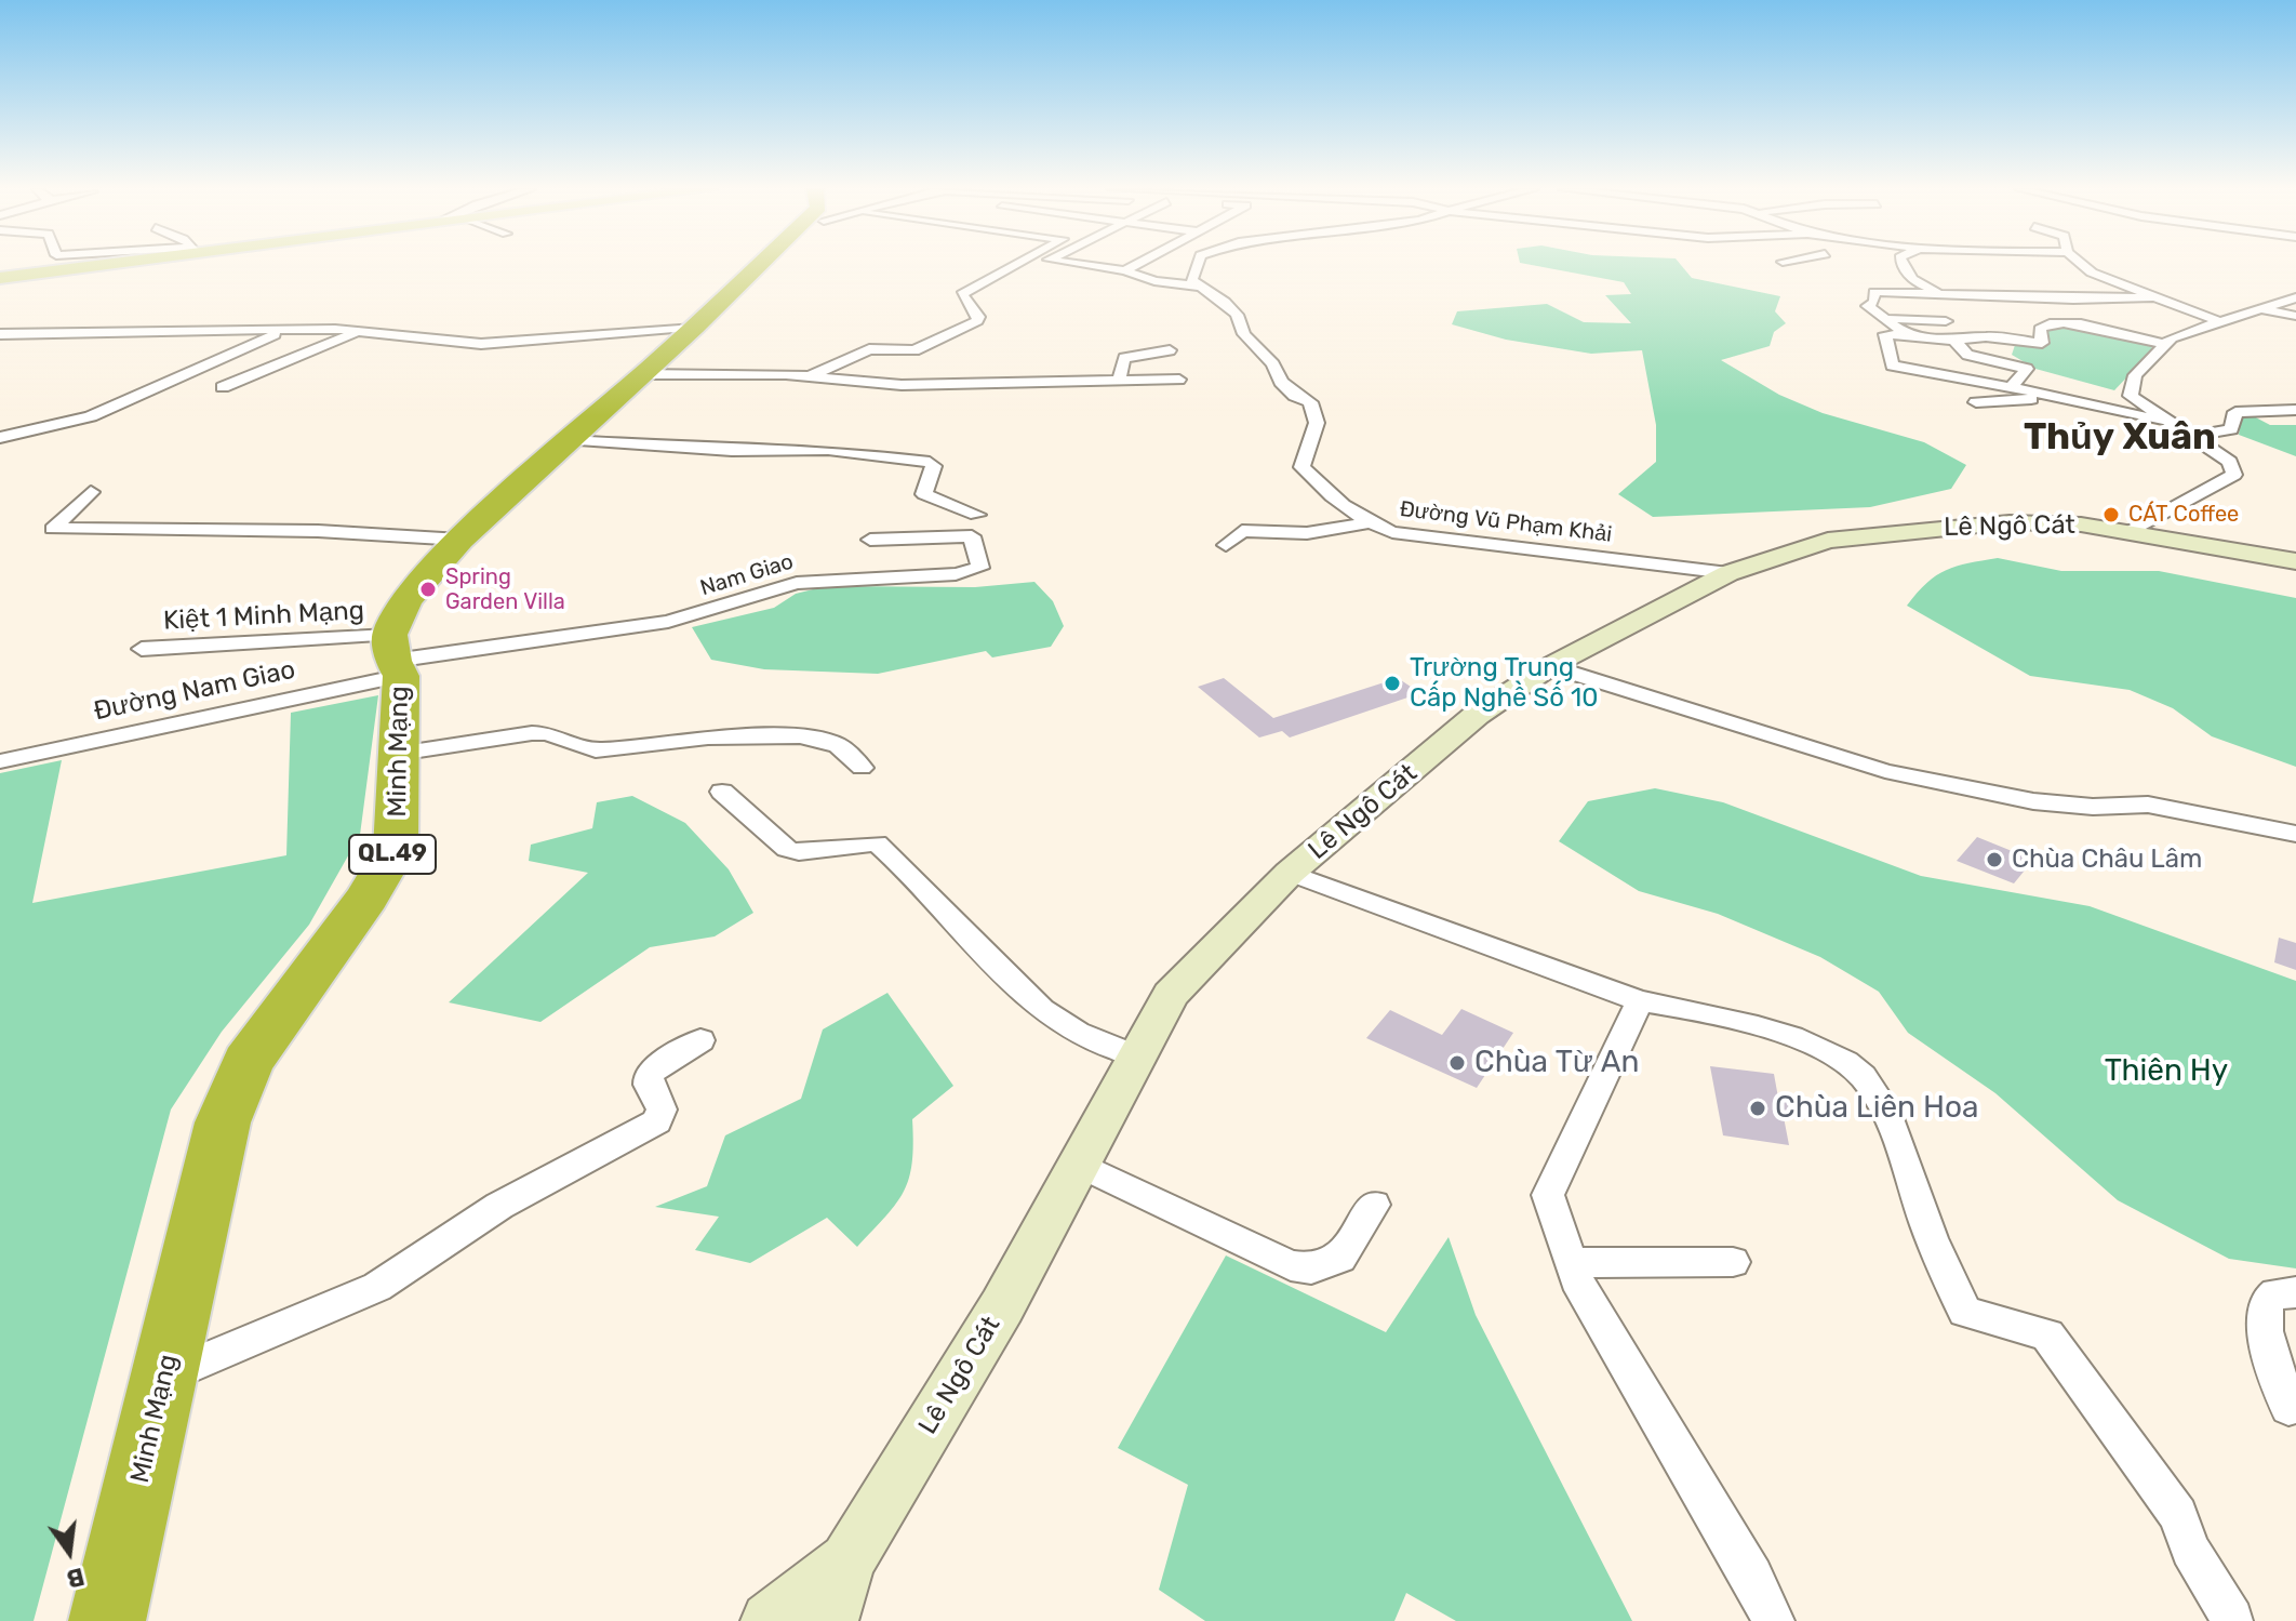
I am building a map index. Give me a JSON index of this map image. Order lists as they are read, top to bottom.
{
  "streets": {
    "highway": ["Minh Mạng", "QL.49"],
    "street": [
      "Đường Vũ Phạm Khải",
      "Lê Ngô Cát",
      "Nam Giao",
      "Kiệt 1 Minh Mạng",
      "Đường Nam Giao"
    ]
  },
  "crossings": [
    ["Đường Vũ Phạm Khải", "Lê Ngô Cát"],
    ["Nam Giao", "Kiệt 1 Minh Mạng"],
    ["Nam Giao", "Đường Nam Giao"],
    ["Nam Giao", "Minh Mạng"],
    ["Kiệt 1 Minh Mạng", "Đường Nam Giao"],
    ["Kiệt 1 Minh Mạng", "Minh Mạng"],
    ["Đường Nam Giao", "Minh Mạng"]
  ],
  "districts": ["Thủy Xuân"],
  "parks": ["Thiên Hy"],
  "places": [
    "CÁT Coffee",
    "Spring Garden Villa",
    "Trường Trung Cấp Nghề Số 10",
    "Chùa Châu Lâm",
    "Chùa Từ An",
    "Chùa Liên Hoa"
  ],
  "north": "bottom"
}
